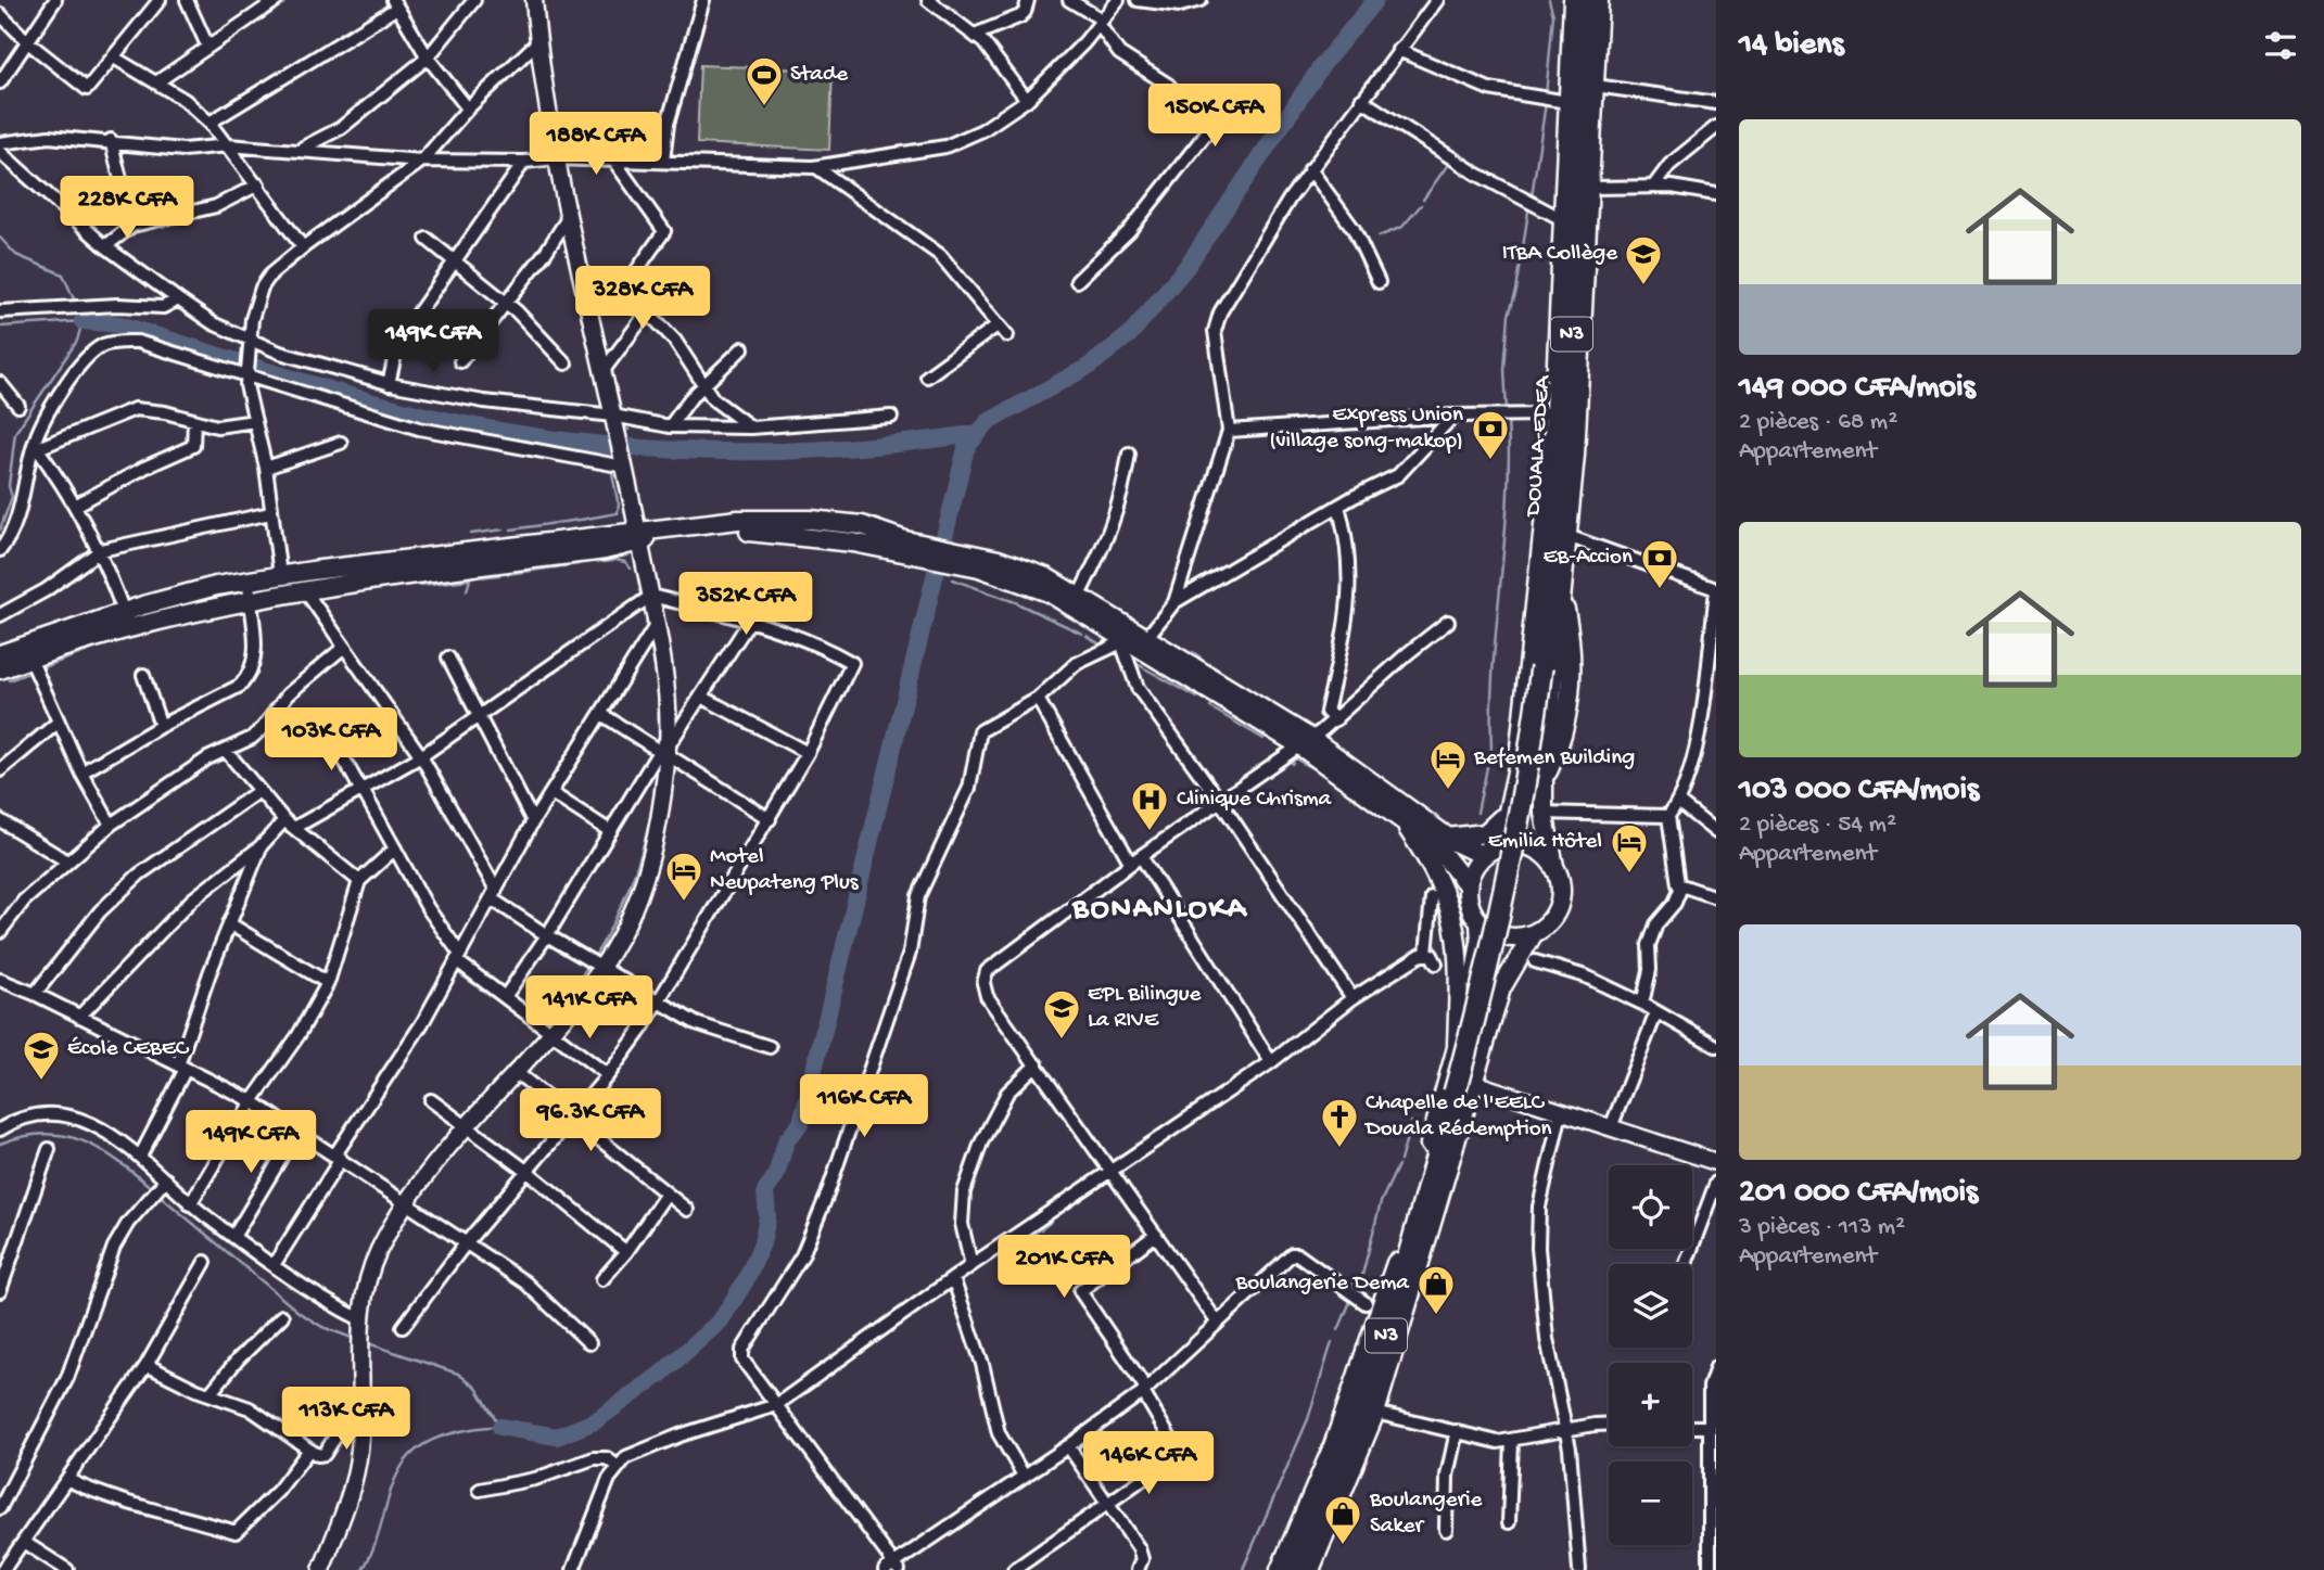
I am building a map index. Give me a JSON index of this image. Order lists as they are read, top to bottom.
{
  "streets": {
    "highway": ["N3", "DOUALA-EDEA"]
  },
  "crossings": [
    ["N3", "DOUALA-EDEA"]
  ],
  "districts": ["BONANLOKA"],
  "places": {
    "sports": ["Stade"],
    "school or university": ["ITBA Collège", "EPL Bilingue La RIVE", "École CEBEC"],
    "bank": ["Express Union (village song-makop)", "EB-Accion"],
    "hotel": ["Befemen Building", "Emilia Hôtel", "Motel Neupateng Plus"],
    "hospital": ["Clinique Chrisma"],
    "church": ["Chapelle de l'EELC Douala Rédemption"],
    "shop": ["Boulangerie Dema", "Boulangerie Saker"]
  },
  "page": {
    "heading": "14 biens",
    "price": [
      "150K CFA",
      "188K CFA",
      "228K CFA",
      "328K CFA",
      "149K CFA",
      "352K CFA",
      "103K CFA",
      "141K CFA",
      "116K CFA",
      "96.3K CFA",
      "149K CFA",
      "201K CFA",
      "113K CFA",
      "146K CFA"
    ],
    "list": [
      {
        "name": "149 000 CFA/mois",
        "note": "2 pièces · 68 m² · Appartement"
      },
      {
        "name": "103 000 CFA/mois",
        "note": "2 pièces · 54 m² · Appartement"
      },
      {
        "name": "201 000 CFA/mois",
        "note": "3 pièces · 113 m² · Appartement"
      }
    ],
    "map_buttons": ["+", "−"]
  }
}
